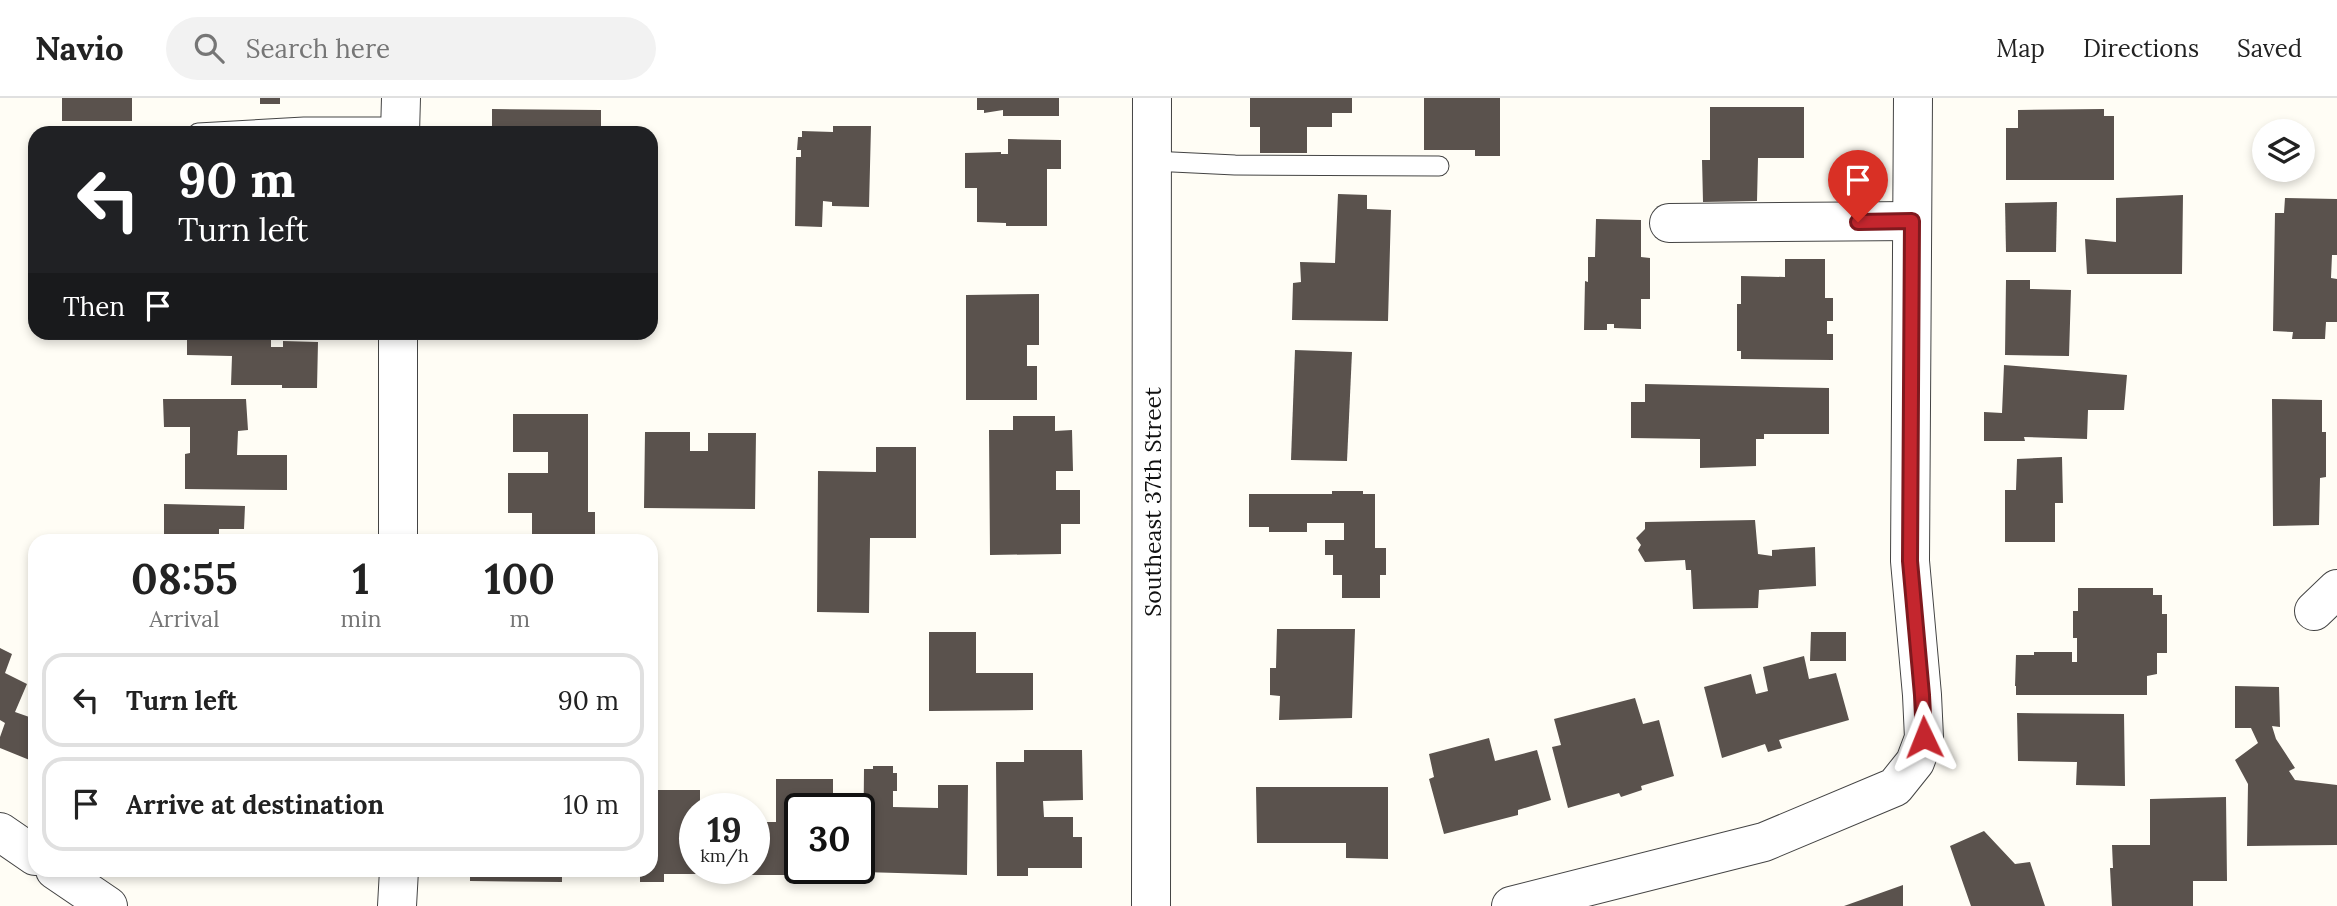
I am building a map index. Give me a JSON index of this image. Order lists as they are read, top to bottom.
{
  "streets": {
    "street": ["Southeast 37th Street"]
  },
  "page": {
    "header": "Navio",
    "search": "Search here",
    "nav": ["Map", "Directions", "Saved"],
    "turn": ["90 m", "Turn left"],
    "then": "Then",
    "eta": [
      "08:55",
      "Arrival",
      "1",
      "min",
      "100",
      "m"
    ],
    "list": [
      {
        "name": "Turn left",
        "value": "90 m"
      },
      {
        "name": "Arrive at destination",
        "value": "10 m"
      }
    ],
    "speed": "19 km/h",
    "limit": "30"
  }
}
